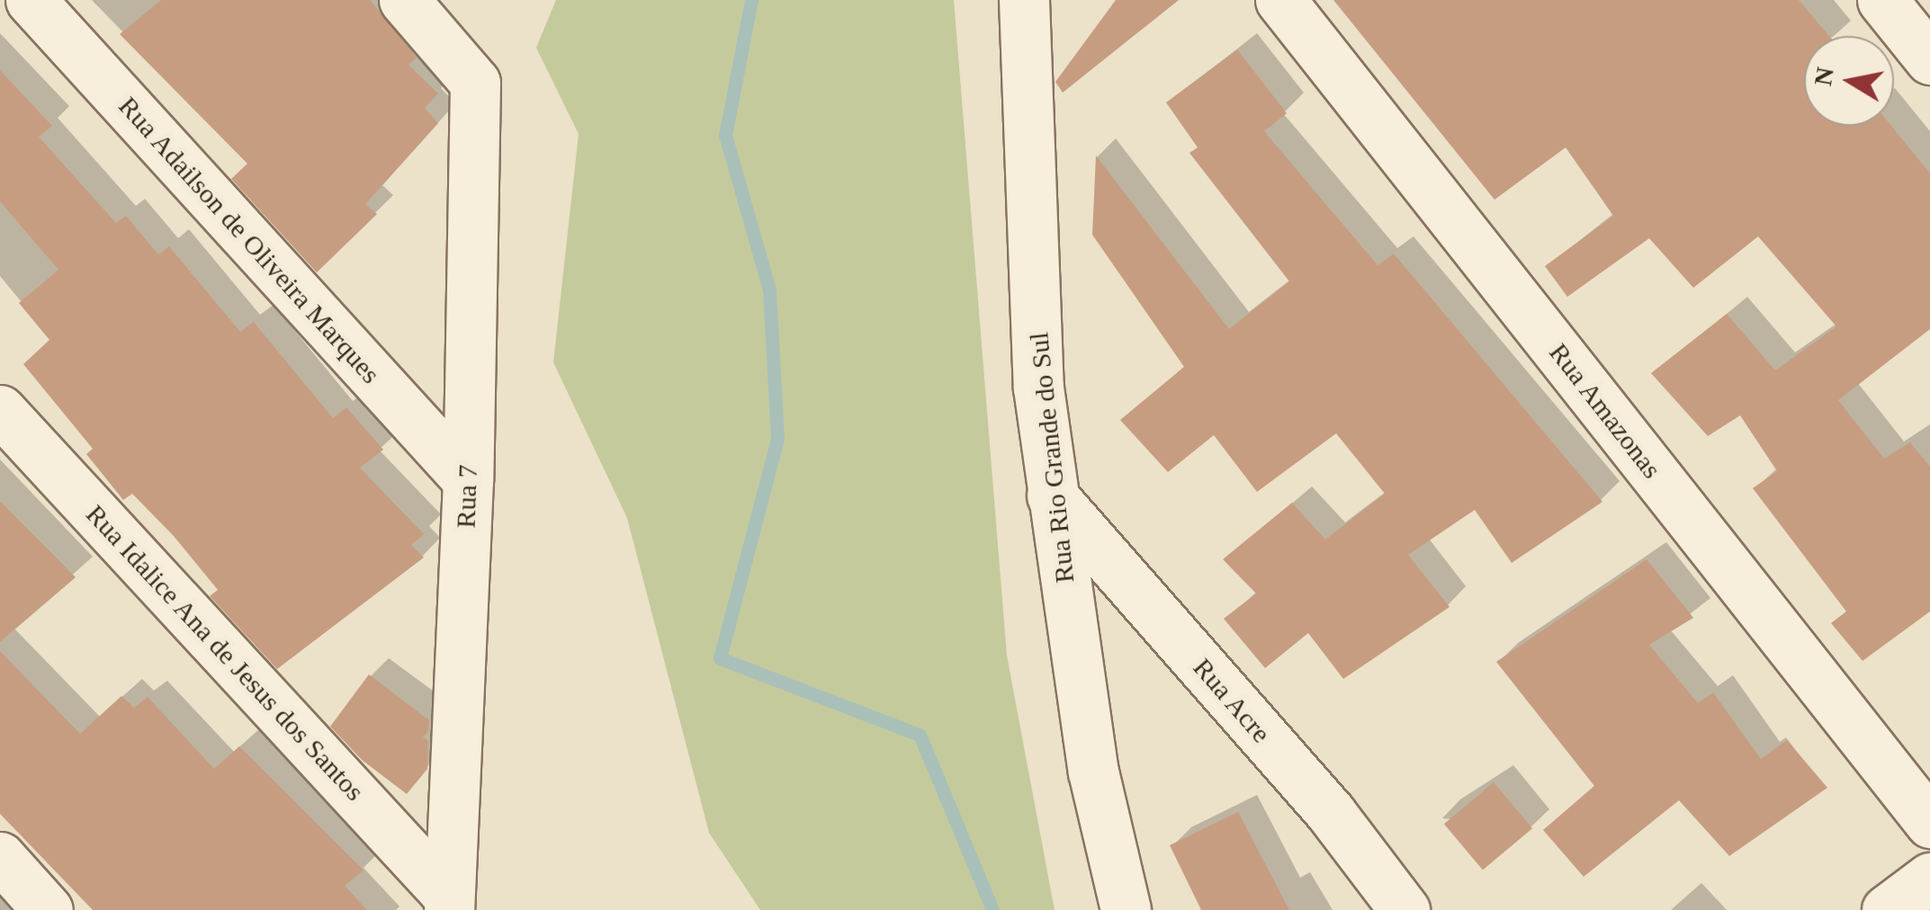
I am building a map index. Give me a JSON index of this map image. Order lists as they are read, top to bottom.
{
  "streets": {
    "street": [
      "Rua Adailson de Oliveira Marques",
      "Rua Amazonas",
      "Rua Rio Grande do Sul",
      "Rua 7",
      "Rua Idalice Ana de Jesus dos Santos",
      "Rua Acre"
    ]
  },
  "crossings": [
    ["Rua Adailson de Oliveira Marques", "Rua 7"],
    ["Rua Rio Grande do Sul", "Rua Acre"],
    ["Rua 7", "Rua Idalice Ana de Jesus dos Santos"]
  ],
  "north": "left"
}
